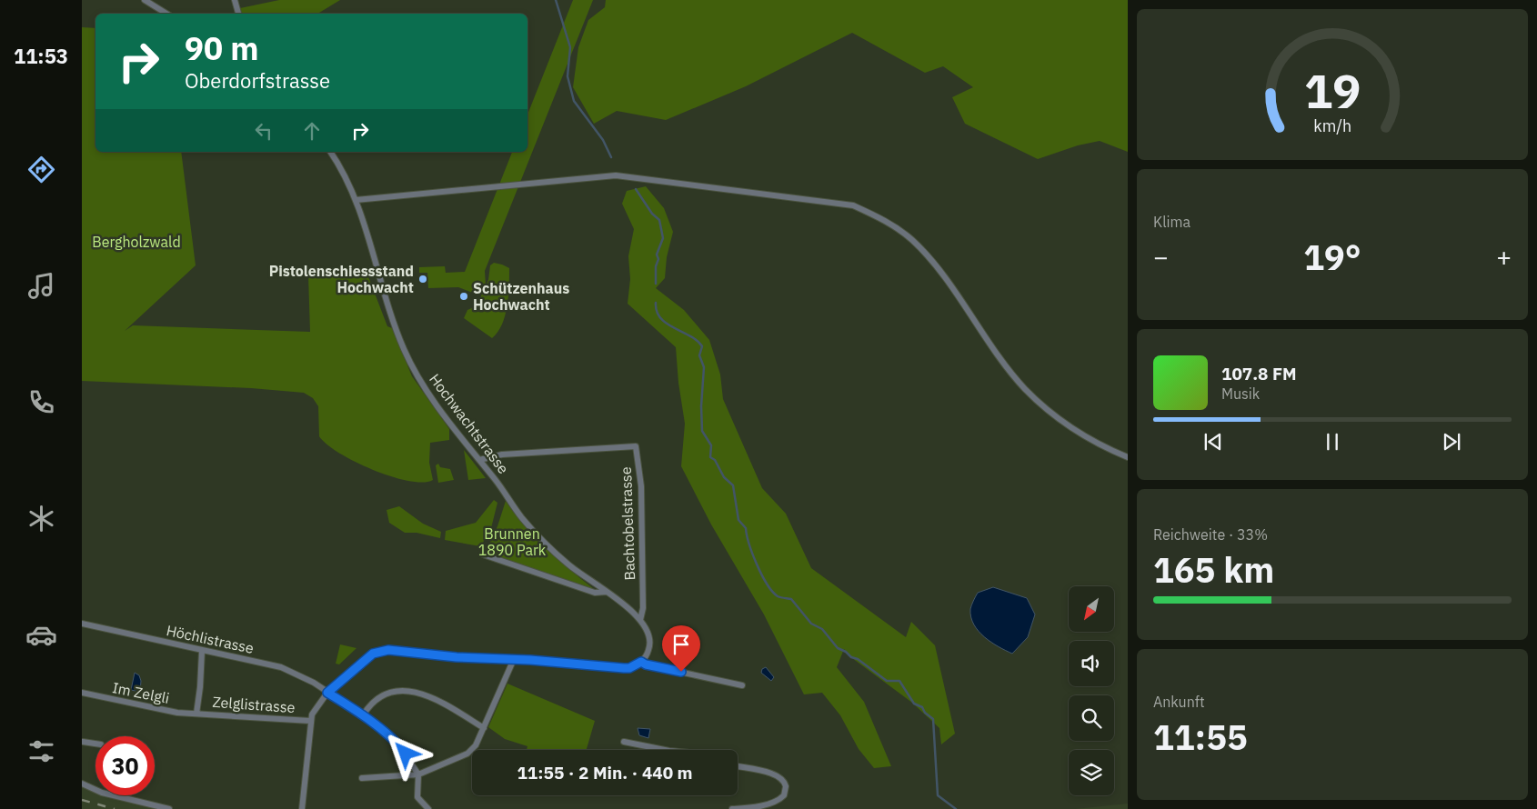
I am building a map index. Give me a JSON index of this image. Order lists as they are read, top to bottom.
{
  "streets": {
    "street": [
      "Hochwachtstrasse",
      "Bachtobelstrasse",
      "Höchlistrasse",
      "Im Zelgli",
      "Zelglistrasse"
    ]
  },
  "crossings": [
    ["Hochwachtstrasse", "Bachtobelstrasse"],
    ["Im Zelgli", "Zelglistrasse"]
  ],
  "parks": ["Bergholzwald", "Brunnen 1890 Park"],
  "places": ["Pistolenschiessstand Hochwacht", "Schützenhaus Hochwacht"],
  "north": "bottom left",
  "page": {
    "tabs": "11:53",
    "turn": ["90 m", "Oberdorfstrasse"],
    "tile": [
      "Klima",
      ["Reichweite · 33%", "165 km"],
      ["Ankunft", "11:55"]
    ],
    "heat": ["−", "19°", "+"],
    "song": ["107.8 FM", "Musik"],
    "limit": "30",
    "trip": "11:55 · 2 Min. · 440 m",
    "gauge": ["19", "km/h"]
  }
}
